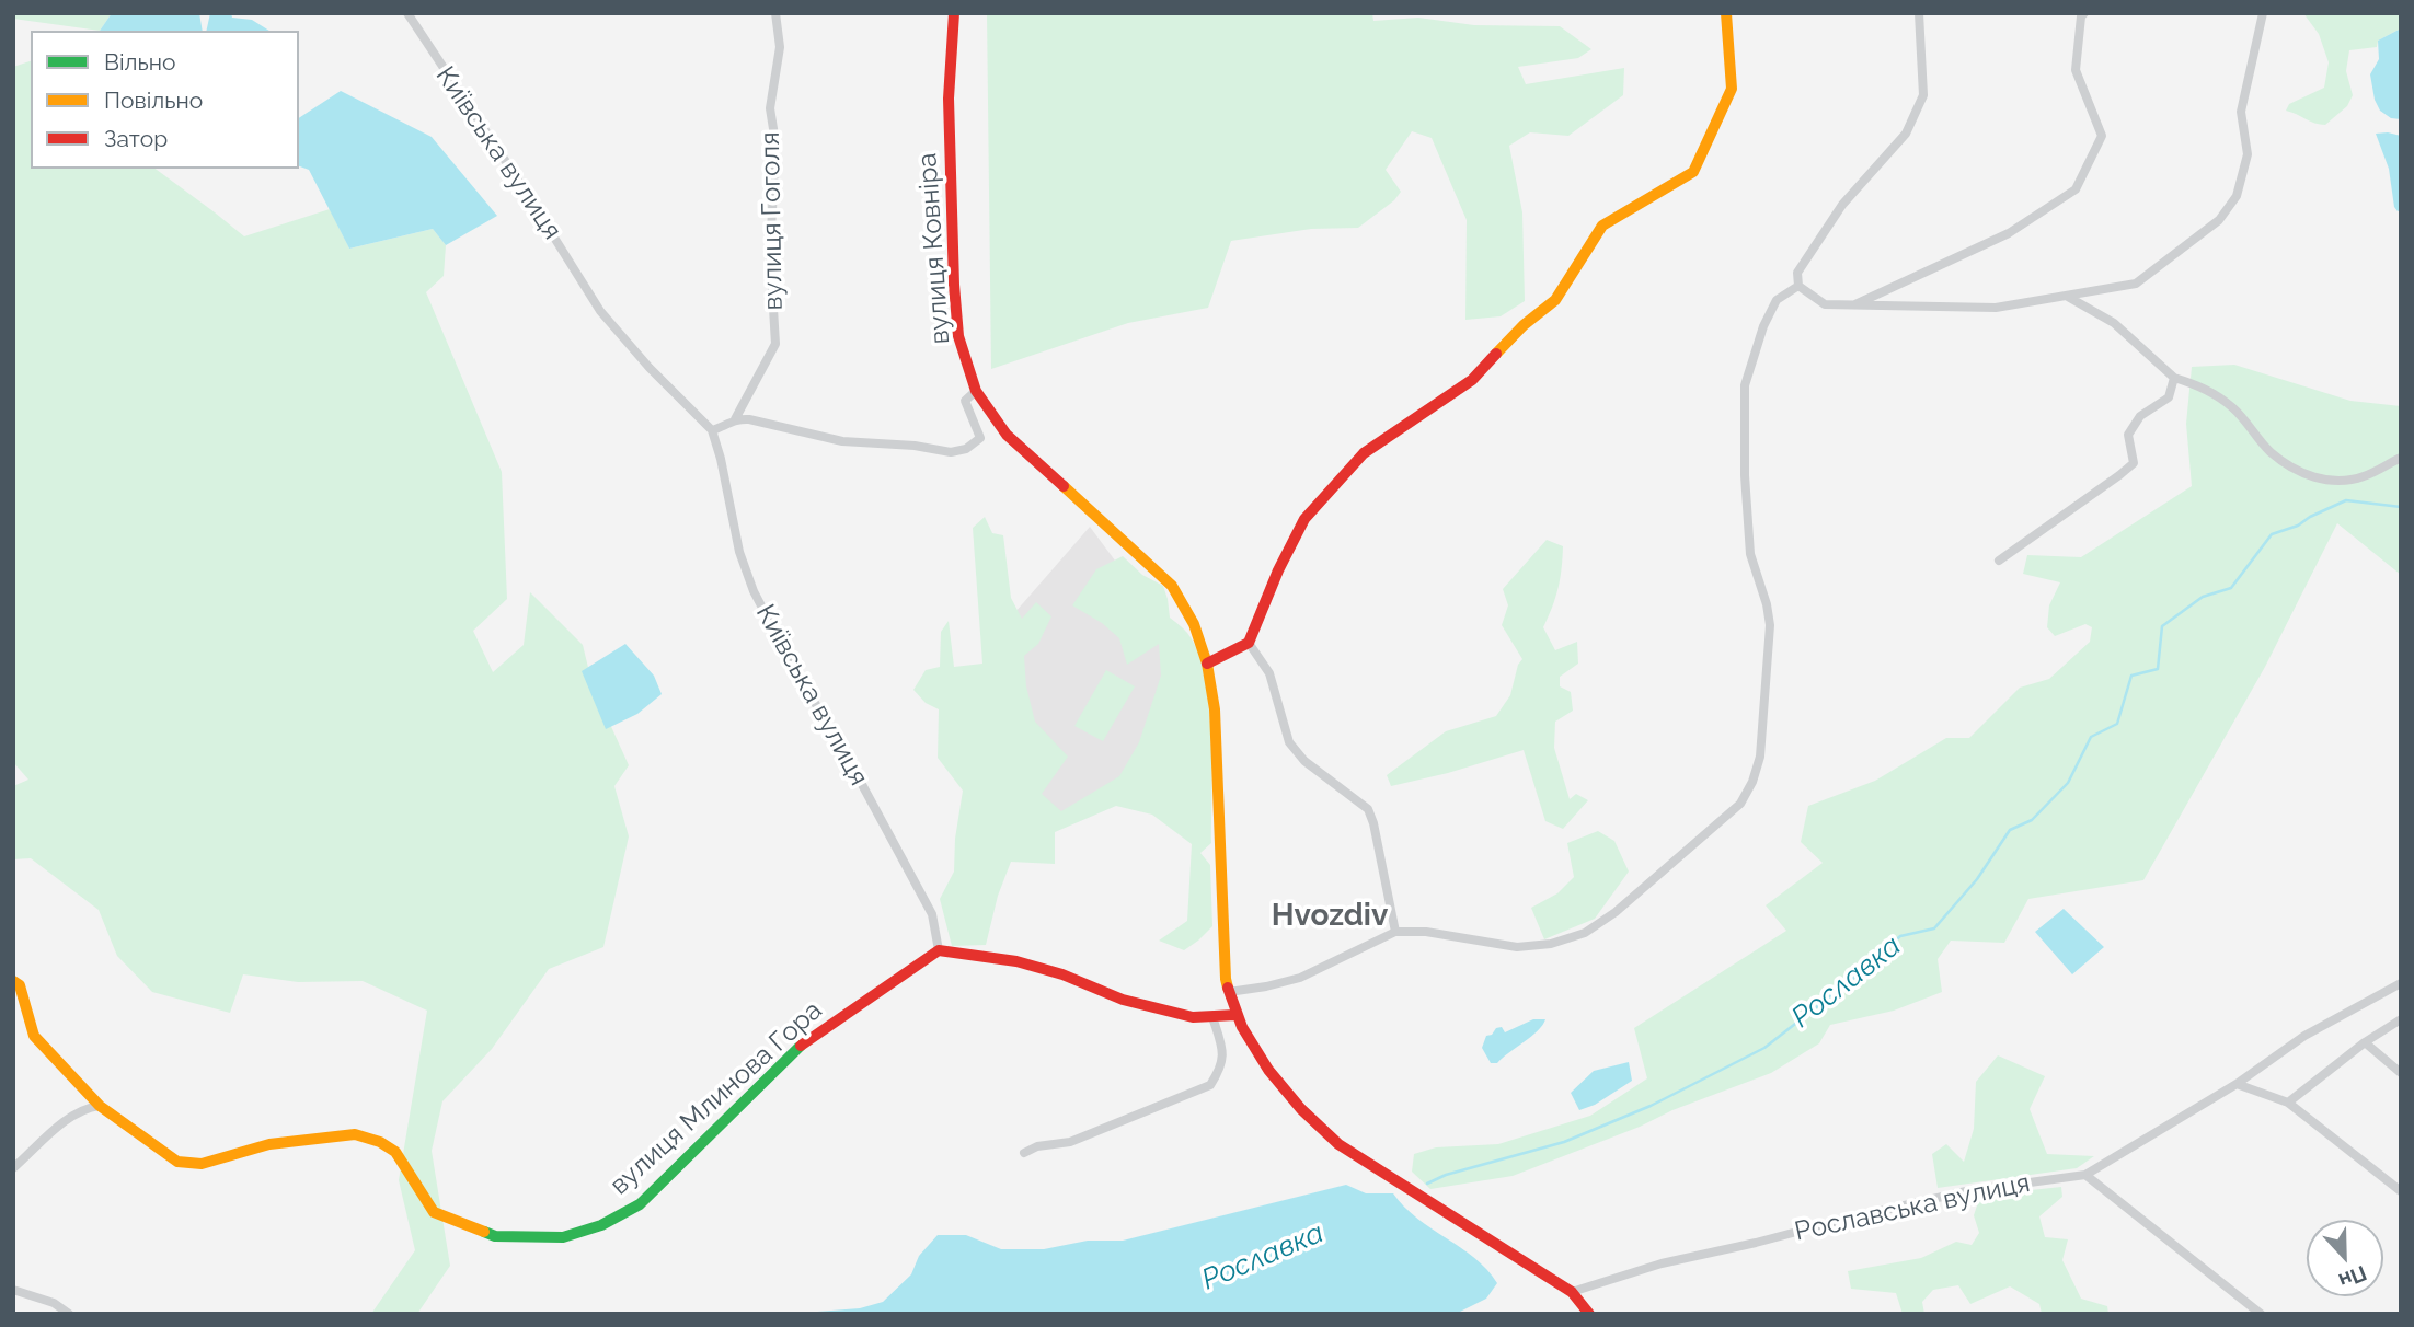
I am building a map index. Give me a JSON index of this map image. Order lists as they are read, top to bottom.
{
  "streets": {
    "street": [
      "Київська вулиця",
      "вулиця Гоголя",
      "вулиця Ковніра",
      "вулиця Млинова Гора",
      "Рославська вулиця"
    ]
  },
  "crossings": [
    ["Київська вулиця", "вулиця Млинова Гора"],
    ["вулиця Ковніра", "Рославська вулиця"]
  ],
  "districts": ["Hvozdiv"],
  "water": ["Рославка"],
  "legend": ["Вільно", "Повільно", "Затор"],
  "north": "bottom"
}
